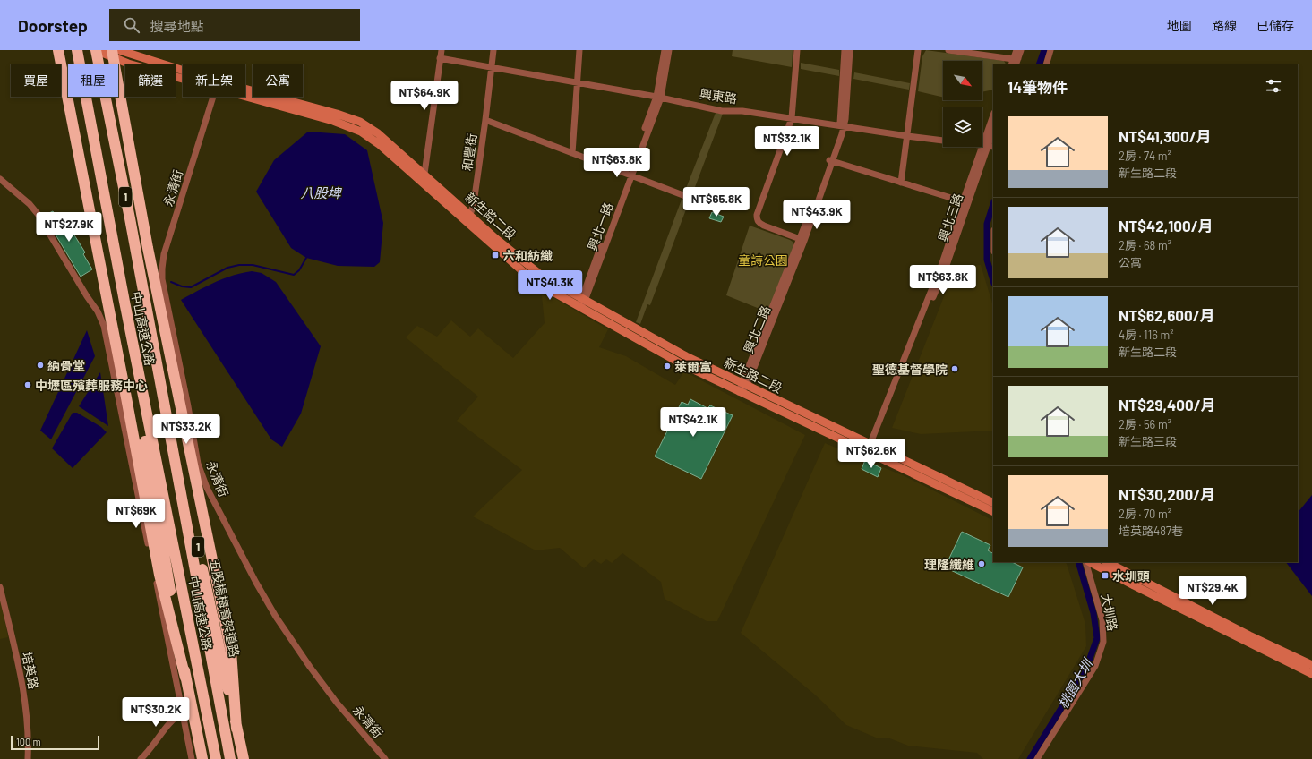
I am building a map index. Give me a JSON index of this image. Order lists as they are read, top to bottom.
{
  "streets": {
    "highway": ["1", "中山高速公路", "五股楊梅高架道路"],
    "main road": ["新生路二段"],
    "street": [
      "興東路",
      "和豐街",
      "永清街",
      "興北三路",
      "興北一路",
      "興北二路",
      "大圳路",
      "培英路"
    ]
  },
  "crossings": [
    ["興東路", "和豐街"],
    ["興東路", "興北三路"],
    ["興東路", "興北一路"],
    ["興東路", "興北二路"],
    ["和豐街", "新生路二段"],
    ["1", "中山高速公路"],
    ["新生路二段", "興北三路"],
    ["新生路二段", "興北一路"],
    ["新生路二段", "中山高速公路"],
    ["新生路二段", "興北二路"],
    ["中山高速公路", "五股楊梅高架道路"]
  ],
  "water": ["八股埤", "桃園大圳"],
  "parks": ["童詩公園"],
  "places": {
    "transit": ["六和紡織", "水圳頭"],
    "other": [
      "納骨堂",
      "萊爾富",
      "聖德基督學院",
      "中壢區殯葬服務中心",
      "理隆纖維"
    ]
  },
  "scale_bar": "100 m",
  "north": "bottom right",
  "page": {
    "header": "Doorstep",
    "search": "搜尋地點",
    "nav": ["地圖", "路線", "已儲存"],
    "chip": [
      "買屋",
      "租屋",
      "篩選",
      "新上架",
      "公寓"
    ],
    "heading": "14筆物件",
    "price": [
      "NT$64.9K",
      "NT$32.1K",
      "NT$63.8K",
      "NT$65.8K",
      "NT$43.9K",
      "NT$27.9K",
      "NT$63.8K",
      "NT$41.3K",
      "NT$42.1K",
      "NT$33.2K",
      "NT$62.6K",
      "NT$69K",
      "NT$29.4K",
      "NT$30.2K"
    ],
    "list": [
      {
        "name": "NT$41,300/月",
        "note": "2房 · 74 m² · 新生路二段"
      },
      {
        "name": "NT$42,100/月",
        "note": "2房 · 68 m² · 公寓"
      },
      {
        "name": "NT$62,600/月",
        "note": "4房 · 116 m² · 新生路二段"
      },
      {
        "name": "NT$29,400/月",
        "note": "2房 · 56 m² · 新生路三段"
      },
      {
        "name": "NT$30,200/月",
        "note": "2房 · 70 m² · 培英路487巷"
      }
    ],
    "scale": "100 m"
  }
}
